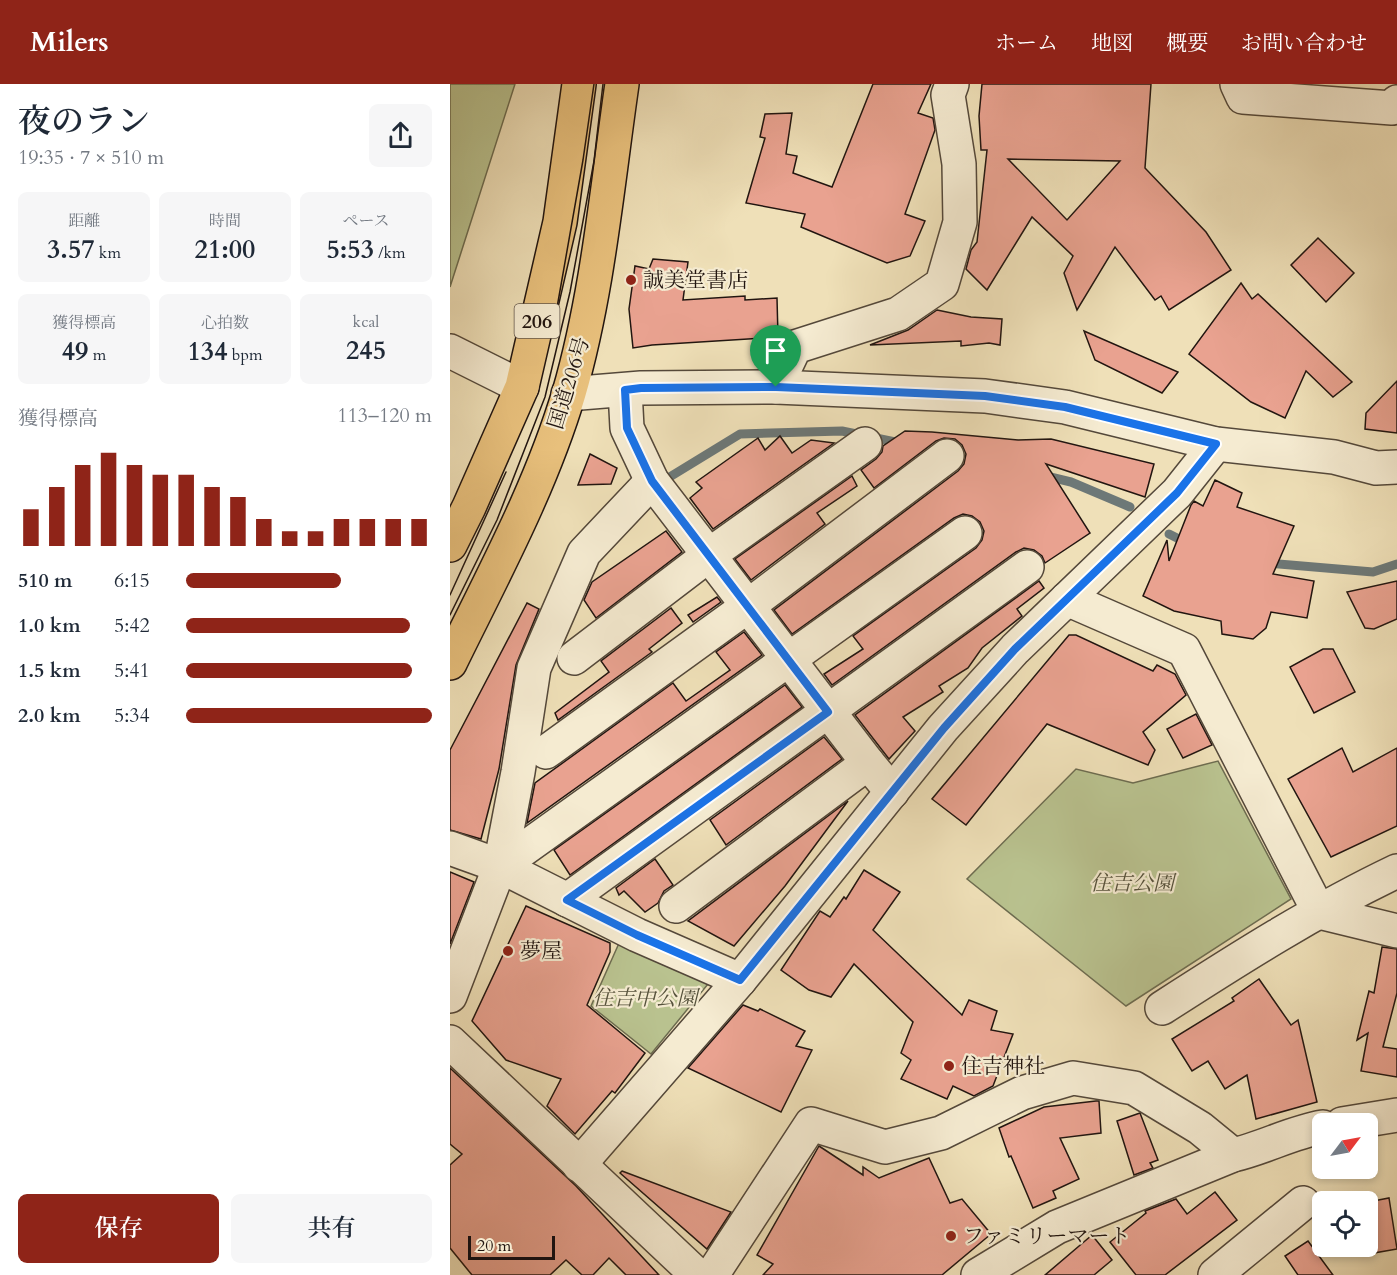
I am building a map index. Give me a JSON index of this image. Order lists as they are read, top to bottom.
{
  "streets": {
    "highway": ["206", "国道206号"]
  },
  "parks": ["住吉公園", "住吉中公園"],
  "places": [
    "誠美堂書店",
    "夢屋",
    "住吉神社",
    "ファミリーマート"
  ],
  "scale_bar": "20 m",
  "north": "top right",
  "page": {
    "header": "Milers",
    "nav": [
      "ホーム",
      "地図",
      "概要",
      "お問い合わせ"
    ],
    "heading": ["夜のラン", "19:35 · 7 × 510 m"],
    "stats": [
      ["距離", "3.57 km"],
      ["時間", "21:00"],
      ["ペース", "5:53 /km"],
      ["獲得標高", "49 m"],
      ["心拍数", "134 bpm"],
      ["kcal", "245"]
    ],
    "chart": ["獲得標高", "113–120 m"],
    "list": [
      {
        "name": "510 m",
        "note": "6:15"
      },
      {
        "name": "1.0 km",
        "note": "5:42"
      },
      {
        "name": "1.5 km",
        "note": "5:41"
      },
      {
        "name": "2.0 km",
        "note": "5:34"
      }
    ],
    "buttons": ["保存", "共有"],
    "scale": "20 m"
  }
}
